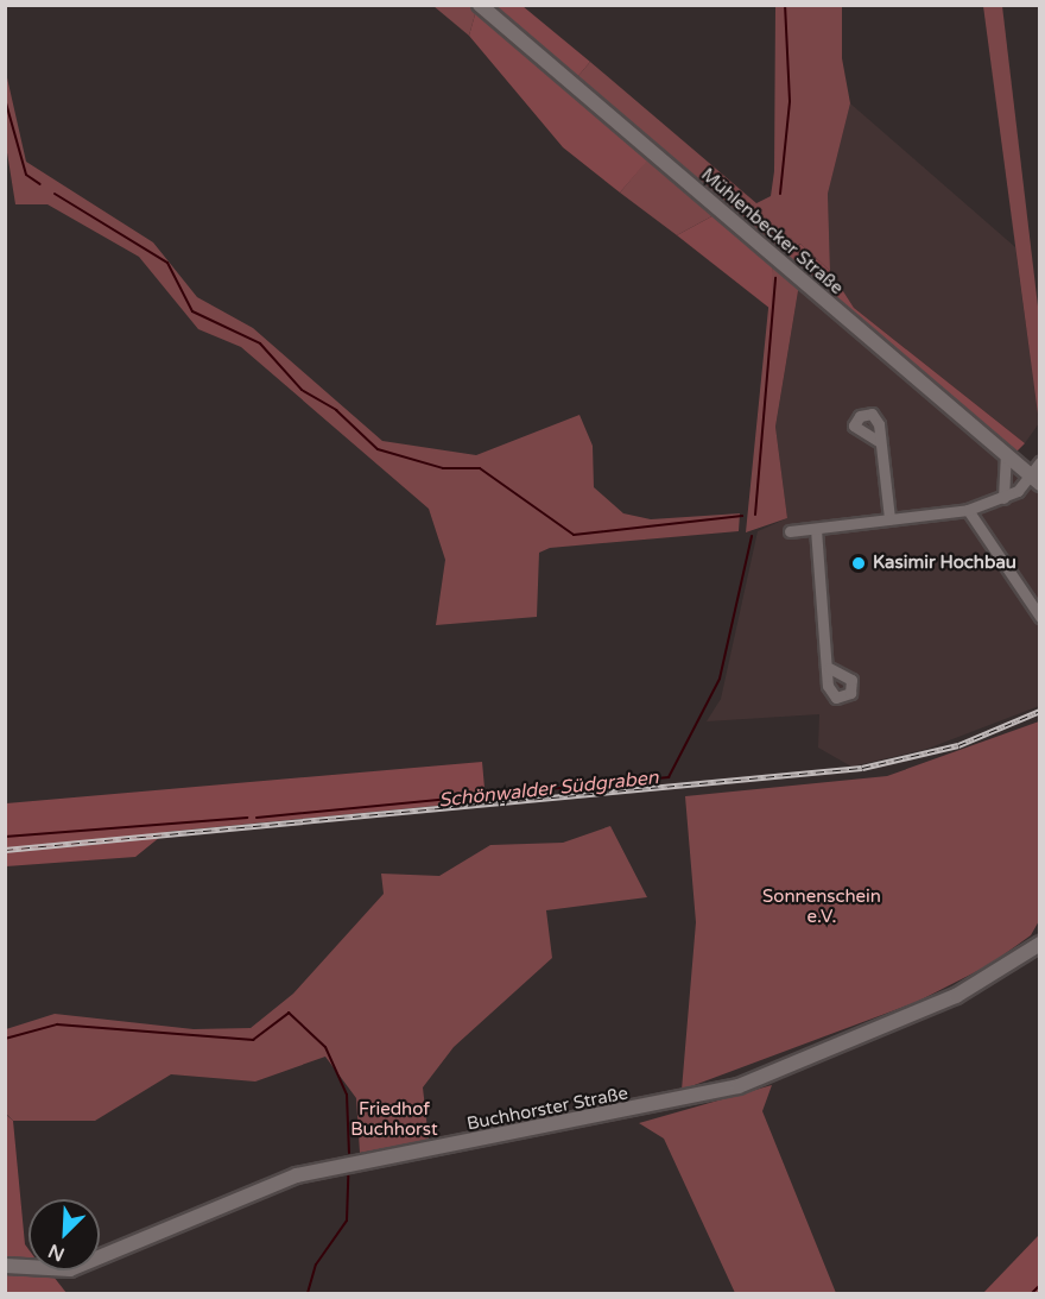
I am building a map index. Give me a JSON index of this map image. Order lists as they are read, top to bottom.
{
  "streets": {
    "main road": ["Mühlenbecker Straße", "Buchhorster Straße"]
  },
  "water": ["Schönwalder Südgraben"],
  "parks": ["Sonnenschein e.V.", "Friedhof Buchhorst"],
  "places": ["Kasimir Hochbau"],
  "north": "bottom left"
}
